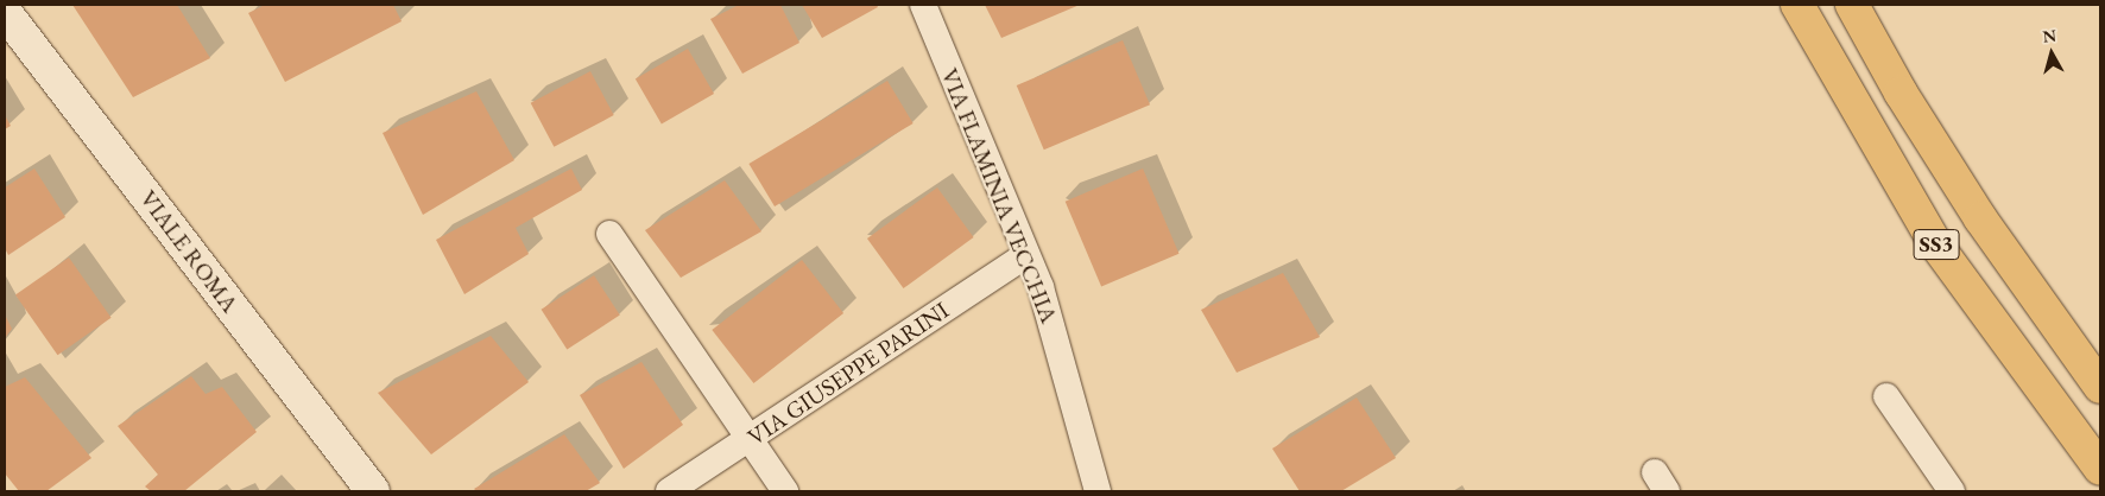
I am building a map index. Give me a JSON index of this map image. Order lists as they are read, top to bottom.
{
  "streets": {
    "highway": ["SS3"],
    "main road": ["VIALE ROMA"],
    "street": ["VIA FLAMINIA VECCHIA", "VIA GIUSEPPE PARINI"]
  },
  "crossings": [
    ["VIA FLAMINIA VECCHIA", "VIA GIUSEPPE PARINI"]
  ],
  "north": "top"
}
